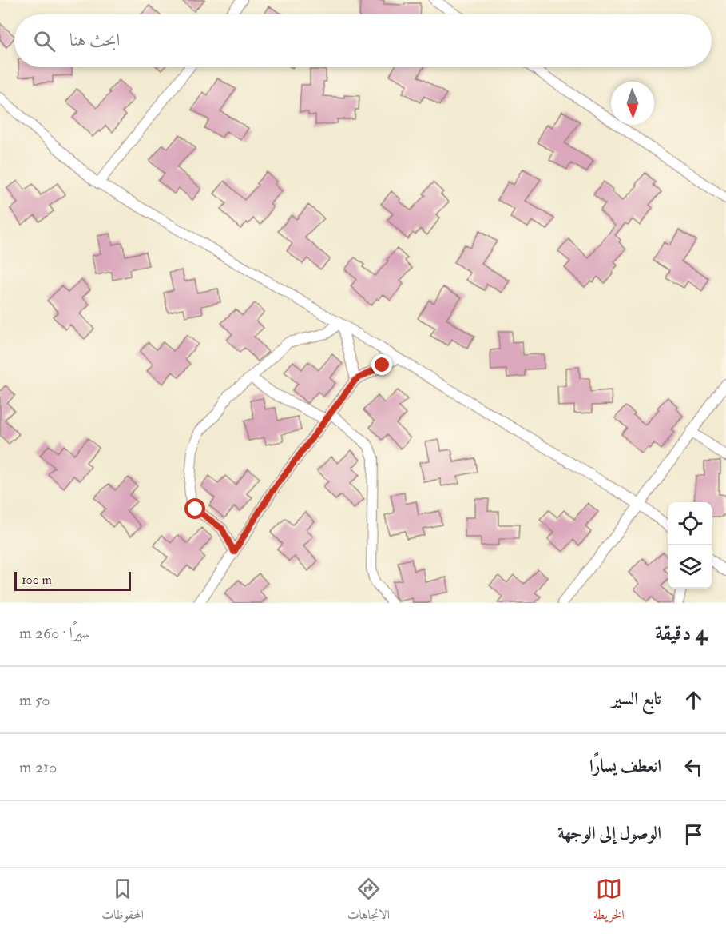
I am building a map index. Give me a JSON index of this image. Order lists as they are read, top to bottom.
{
  "scale_bar": "100 m",
  "north": "bottom",
  "page": {
    "search": "ابحث هنا",
    "scale": "100 m",
    "heading": ["4 دقيقة", "سيرًا · 260 m"],
    "list": [
      ["تابع السير", "50 m"],
      ["انعطف يسارًا", "210 m"],
      "الوصول إلى الوجهة"
    ],
    "nav": ["الخريطة", "الاتجاهات", "المحفوظات"]
  }
}
